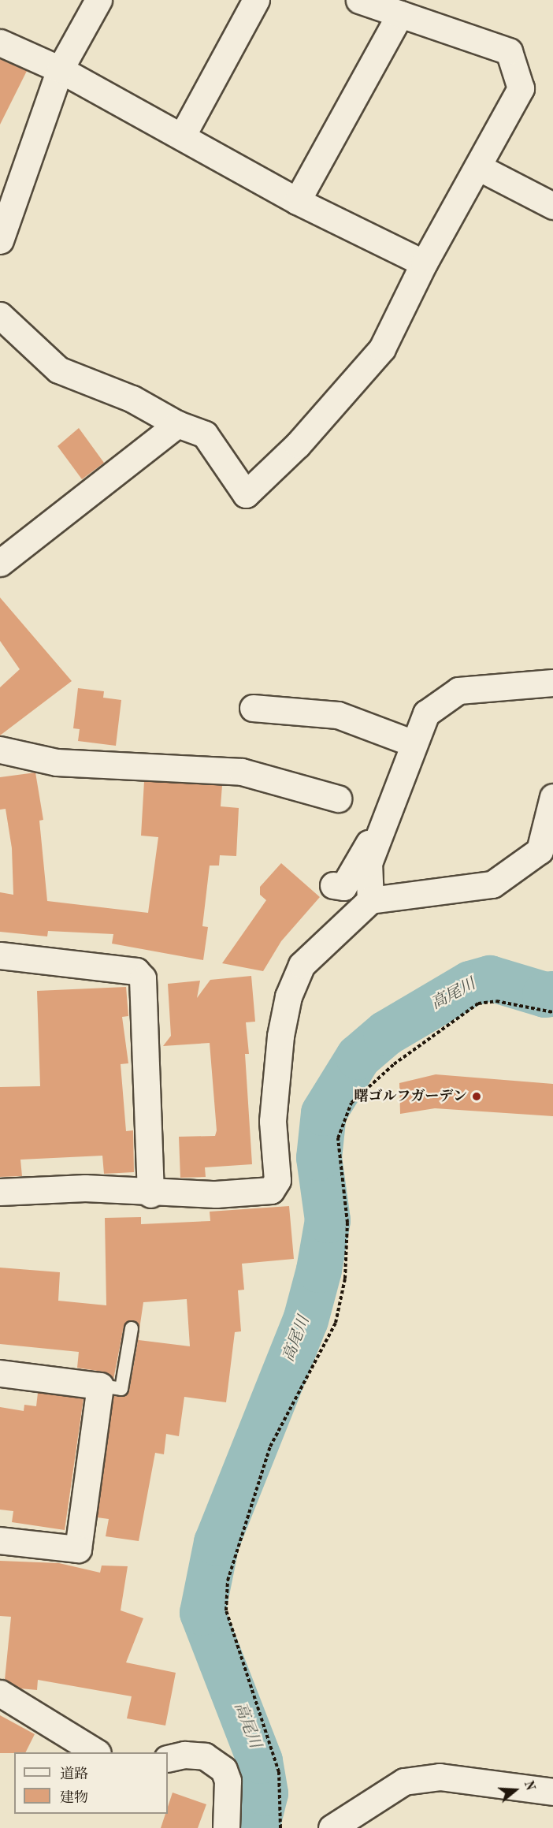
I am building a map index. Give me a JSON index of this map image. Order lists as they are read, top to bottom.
{
  "water": ["高尾川"],
  "places": ["曙ゴルフガーデン"],
  "legend": ["道路", "建物"],
  "north": "right"
}
